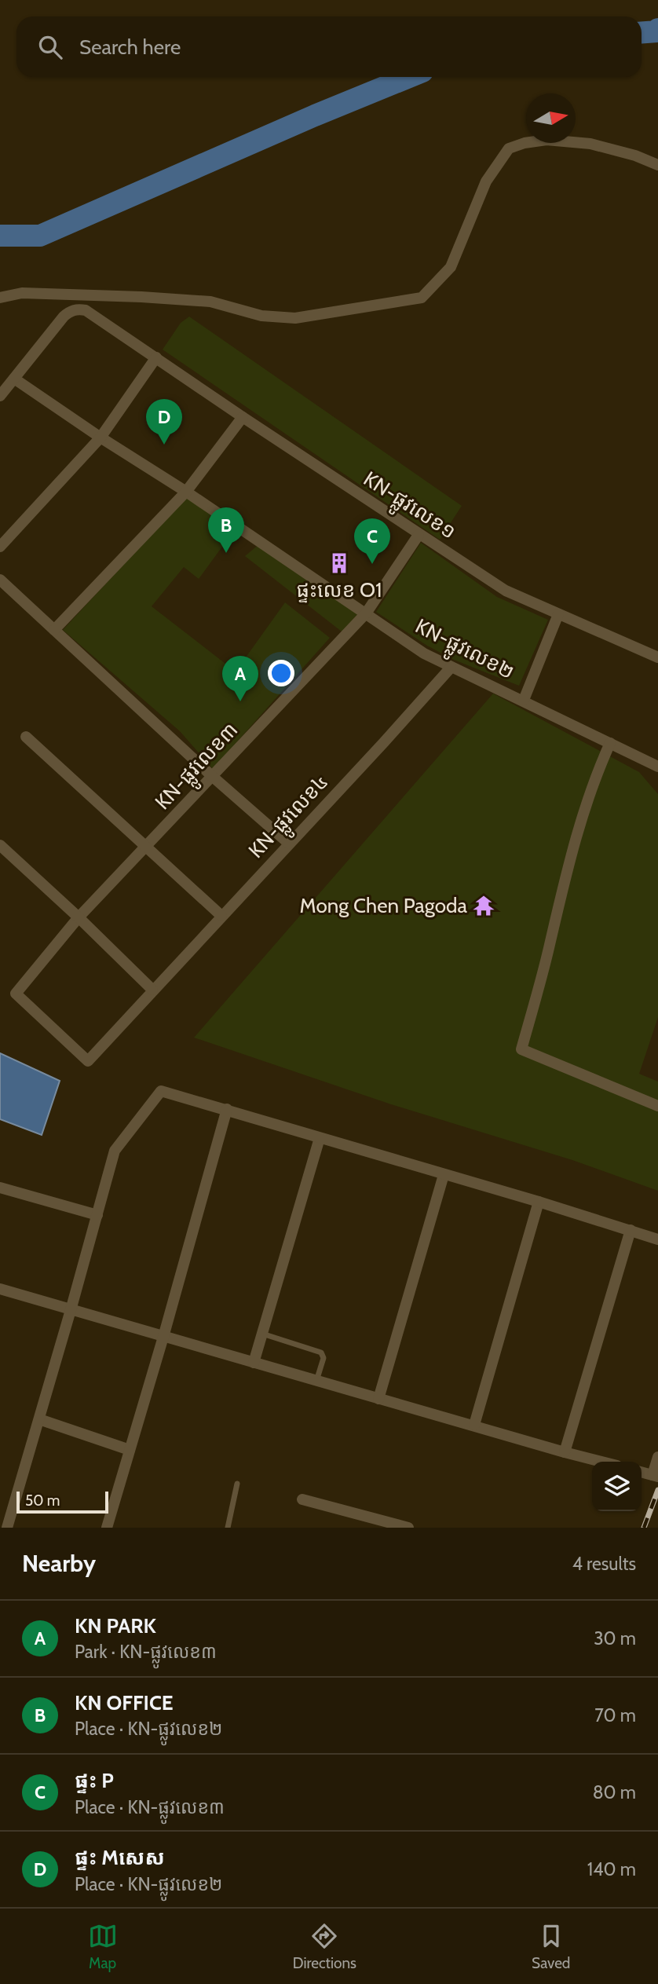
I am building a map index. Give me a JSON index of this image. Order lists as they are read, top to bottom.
{
  "streets": {
    "street": [
      "KN-ផ្លូវលេខ១",
      "KN-ផ្លូវលេខ២",
      "KN-ផ្លូវលេខ៣",
      "KN-ផ្លូវលេខ៤"
    ]
  },
  "crossings": [
    ["KN-ផ្លូវលេខ១", "KN-ផ្លូវលេខ២"],
    ["KN-ផ្លូវលេខ១", "KN-ផ្លូវលេខ៣"],
    ["KN-ផ្លូវលេខ២", "KN-ផ្លូវលេខ៣"],
    ["KN-ផ្លូវលេខ២", "KN-ផ្លូវលេខ៤"],
    ["KN-ផ្លូវលេខ៣", "KN-ផ្លូវលេខ៤"]
  ],
  "places": {
    "building": ["ផ្ទះលេខ O1"],
    "temple": ["Mong Chen Pagoda"]
  },
  "scale_bar": "50 m",
  "north": "right",
  "page": {
    "search": "Search here",
    "pins": [
      "D",
      "B",
      "C",
      "A"
    ],
    "scale": "50 m",
    "heading": ["Nearby", "4 results"],
    "list": [
      {
        "mark": "A",
        "name": "KN PARK",
        "note": "Park · KN-ផ្លូវលេខ៣",
        "value": "30 m"
      },
      {
        "mark": "B",
        "name": "KN OFFICE",
        "note": "Place · KN-ផ្លូវលេខ២",
        "value": "70 m"
      },
      {
        "mark": "C",
        "name": "ផ្ទះ P",
        "note": "Place · KN-ផ្លូវលេខ៣",
        "value": "80 m"
      },
      {
        "mark": "D",
        "name": "ផ្ទះ Mសេស",
        "note": "Place · KN-ផ្លូវលេខ២",
        "value": "140 m"
      }
    ],
    "nav": ["Map", "Directions", "Saved"]
  }
}
